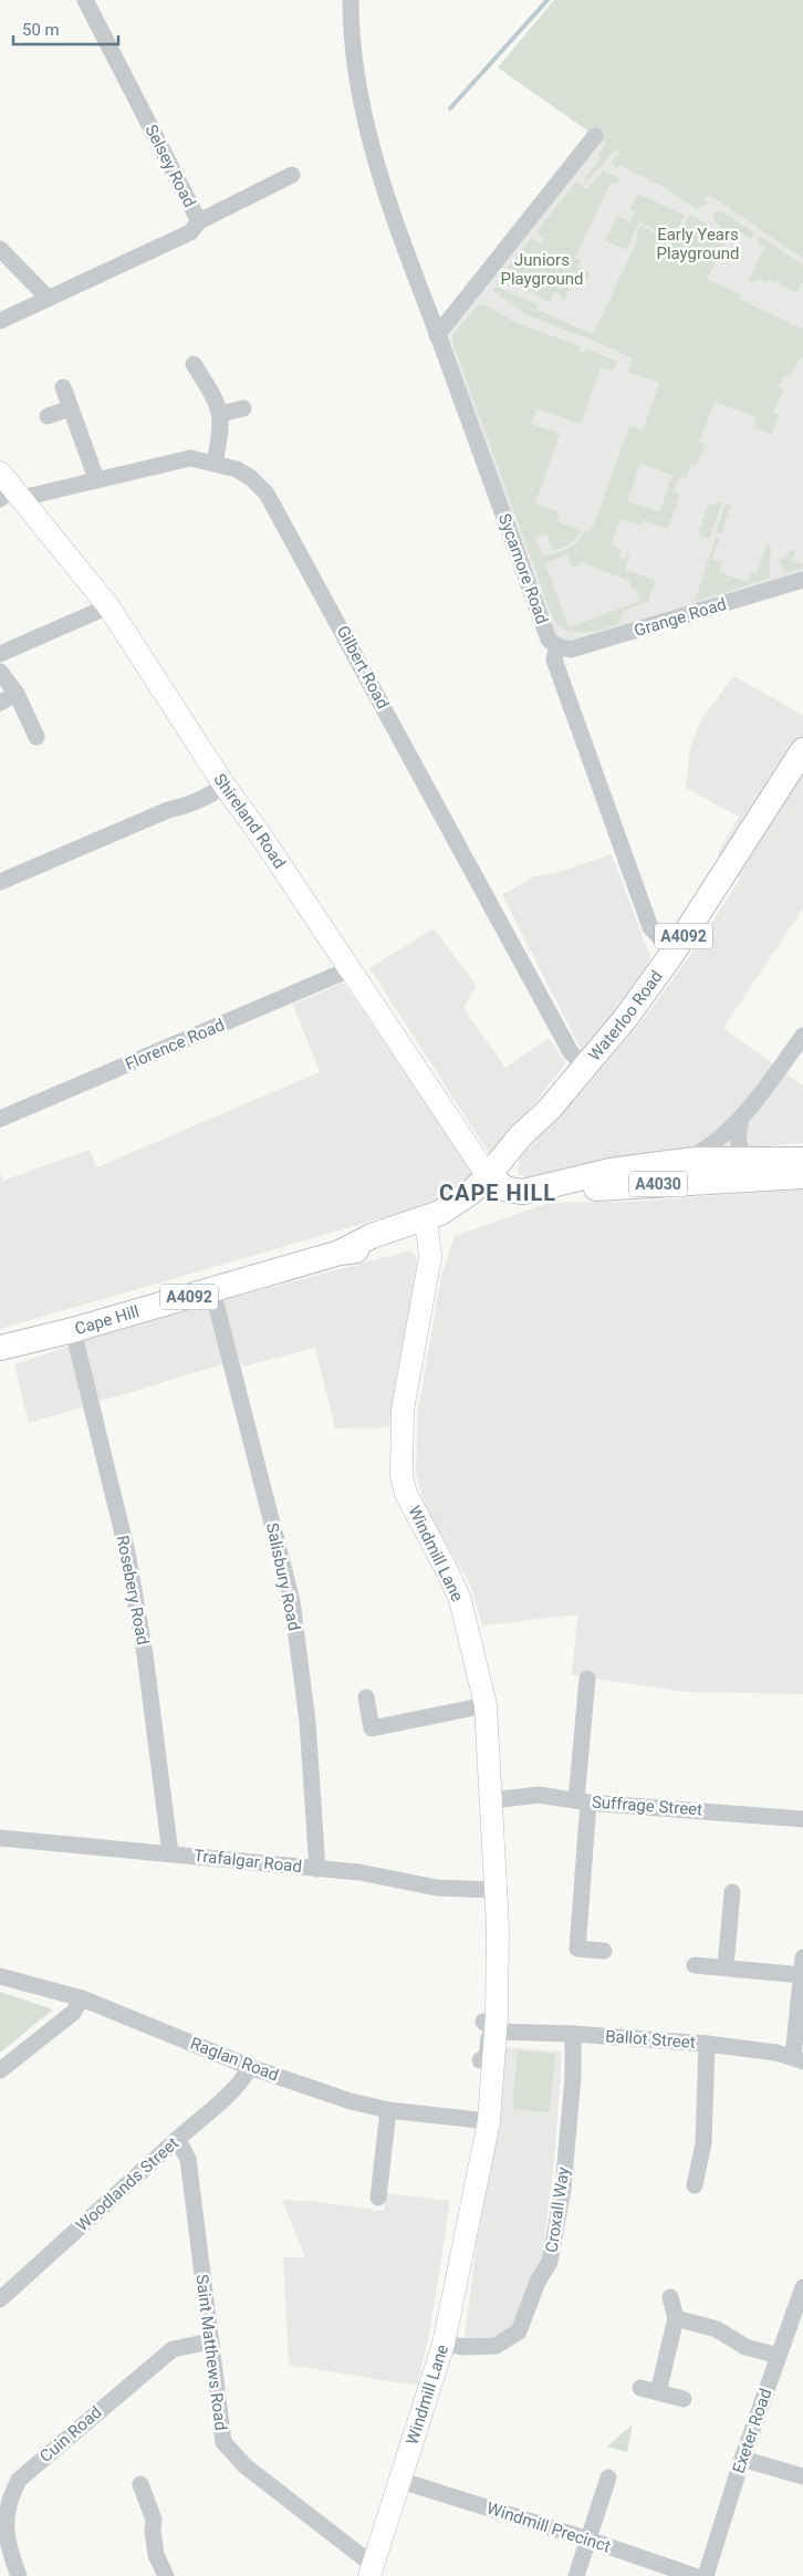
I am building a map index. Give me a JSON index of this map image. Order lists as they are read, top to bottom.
{
  "streets": {
    "main road": [
      "Shireland Road",
      "A4092",
      "Waterloo Road",
      "A4030",
      "Cape Hill",
      "Windmill Lane"
    ],
    "street": [
      "Selsey Road",
      "Sycamore Road",
      "Grange Road",
      "Gilbert Road",
      "Florence Road",
      "Salisbury Road",
      "Rosebery Road",
      "Suffrage Street",
      "Trafalgar Road",
      "Ballot Street",
      "Raglan Road",
      "Woodlands Street",
      "Croxall Way",
      "Saint Matthews Road",
      "Exeter Road",
      "Cuin Road",
      "Windmill Precinct"
    ]
  },
  "crossings": [
    ["Sycamore Road", "Grange Road"],
    ["Gilbert Road", "Shireland Road"],
    ["Gilbert Road", "Waterloo Road"],
    ["Shireland Road", "Waterloo Road"],
    ["Shireland Road", "Florence Road"],
    ["Shireland Road", "A4030"],
    ["Shireland Road", "Cape Hill"],
    ["Waterloo Road", "A4030"],
    ["Waterloo Road", "Cape Hill"],
    ["A4030", "Cape Hill"],
    ["Cape Hill", "Windmill Lane"],
    ["Cape Hill", "Salisbury Road"],
    ["Cape Hill", "Rosebery Road"],
    ["Windmill Lane", "Suffrage Street"],
    ["Windmill Lane", "Trafalgar Road"],
    ["Windmill Lane", "Ballot Street"],
    ["Windmill Lane", "Raglan Road"],
    ["Windmill Lane", "Croxall Way"],
    ["Windmill Lane", "Saint Matthews Road"],
    ["Windmill Lane", "Windmill Precinct"],
    ["Salisbury Road", "Trafalgar Road"],
    ["Rosebery Road", "Trafalgar Road"],
    ["Ballot Street", "Croxall Way"],
    ["Raglan Road", "Woodlands Street"],
    ["Woodlands Street", "Saint Matthews Road"],
    ["Saint Matthews Road", "Cuin Road"]
  ],
  "districts": ["CAPE HILL"],
  "parks": ["Early Years Playground", "Juniors Playground"],
  "scale_bar": "50 m"
}
